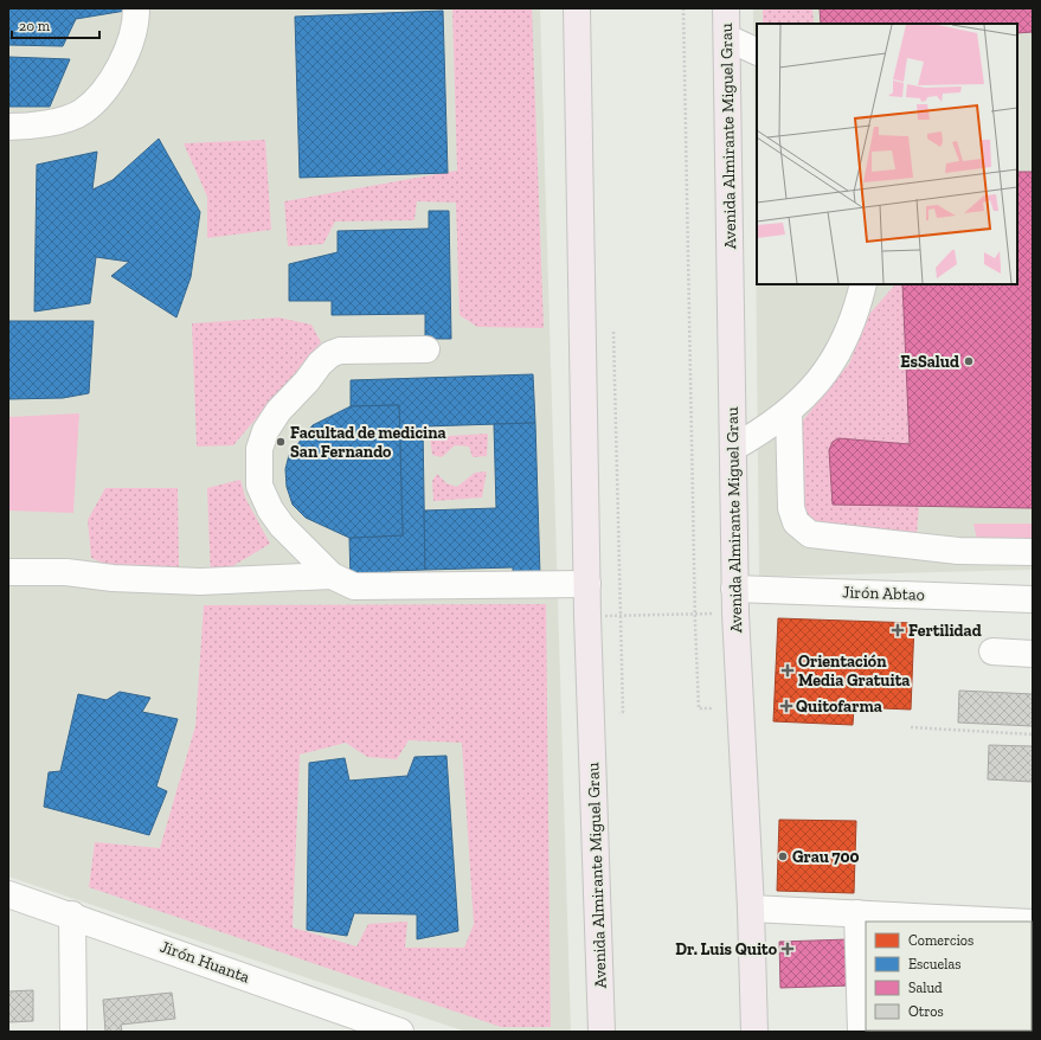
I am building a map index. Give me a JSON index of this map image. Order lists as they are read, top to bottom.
{
  "streets": {
    "main road": ["Avenida Almirante Miguel Grau"],
    "street": ["Jirón Abtao", "Jirón Huanta"]
  },
  "crossings": [
    ["Avenida Almirante Miguel Grau", "Jirón Abtao"]
  ],
  "places": {
    "other": ["EsSalud", "Facultad de medicina San Fernando", "Grau 700"],
    "health": [
      "Fertilidad",
      "Orientación Media Gratuita",
      "Quitofarma",
      "Dr. Luis Quito"
    ]
  },
  "legend": [
    "Comercios",
    "Escuelas",
    "Salud",
    "Otros"
  ],
  "scale_bar": "20 m"
}
